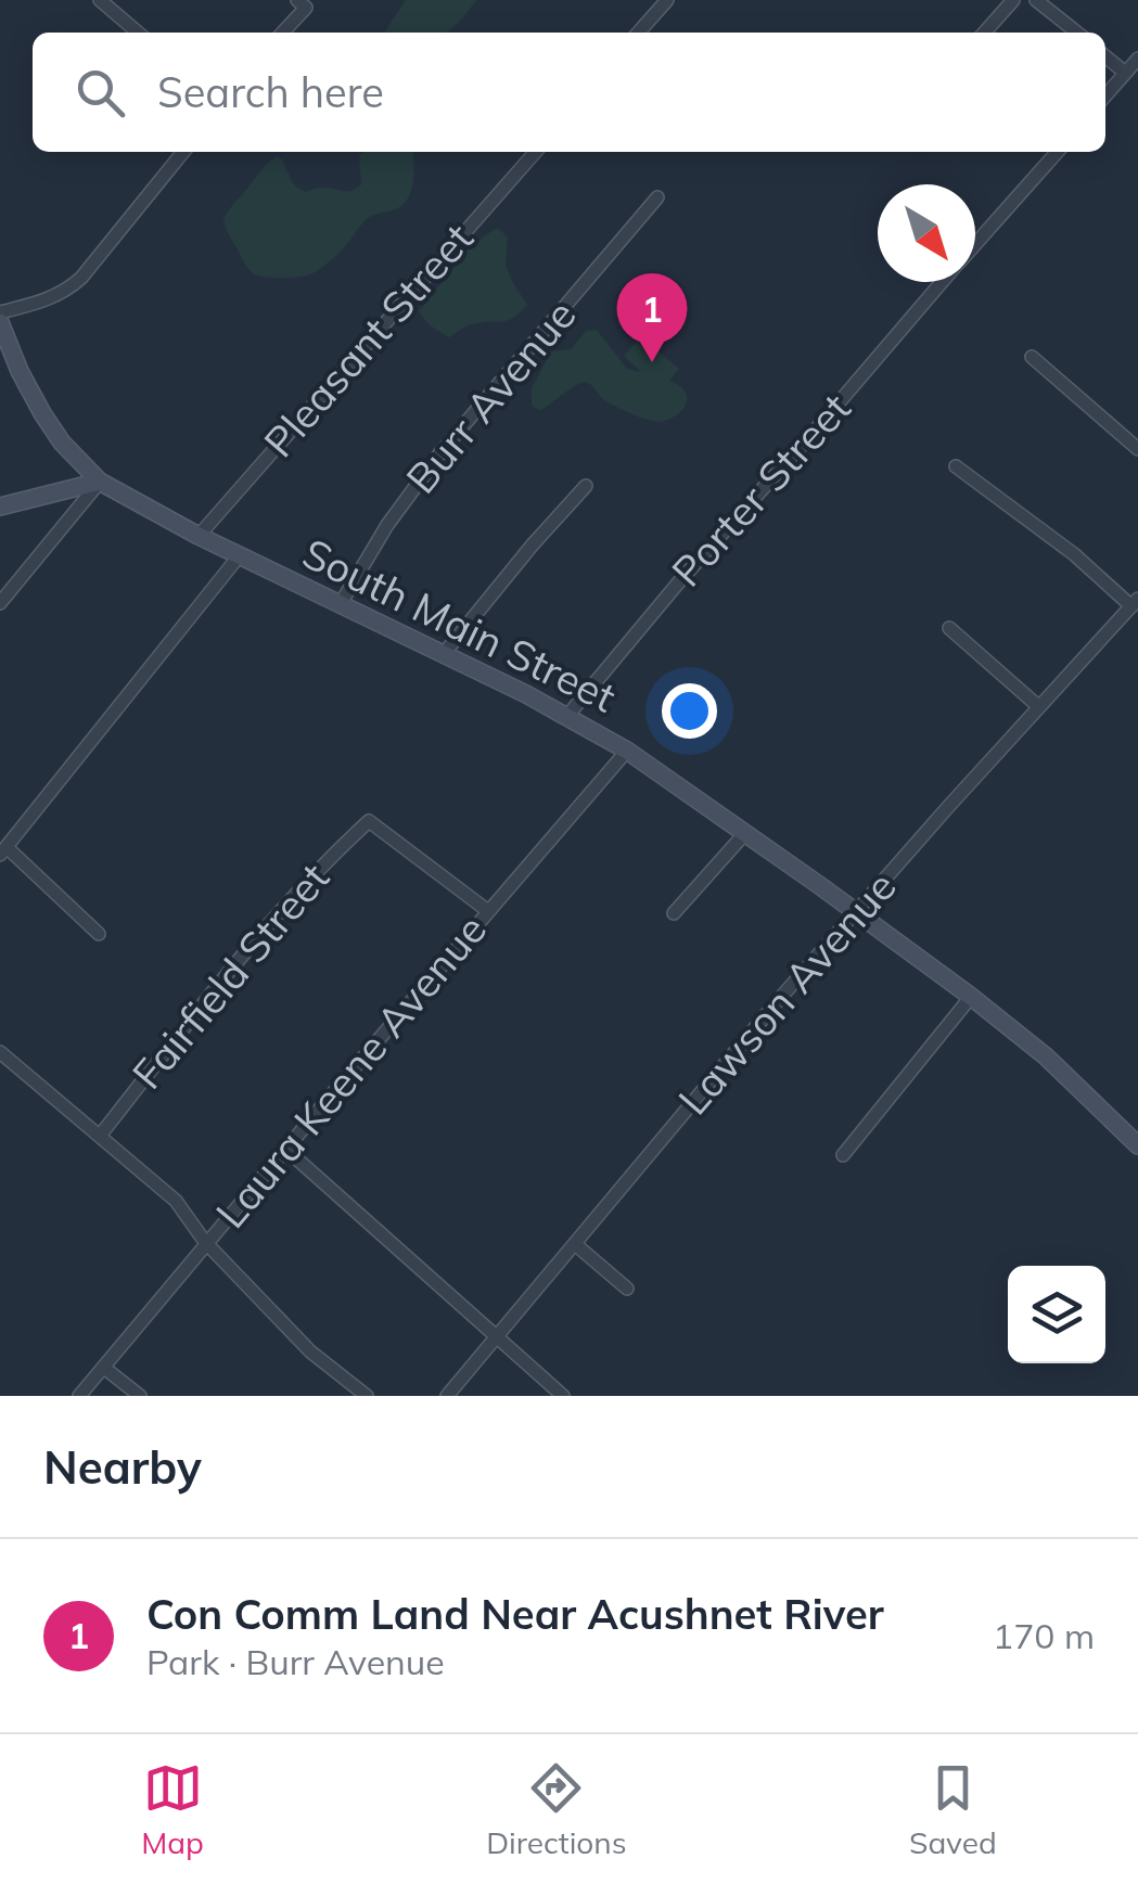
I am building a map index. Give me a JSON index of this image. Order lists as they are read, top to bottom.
{
  "streets": {
    "main road": ["South Main Street"],
    "street": [
      "Pleasant Street",
      "Burr Avenue",
      "Porter Street",
      "Fairfield Street",
      "Lawson Avenue",
      "Laura Keene Avenue"
    ]
  },
  "crossings": [
    ["Pleasant Street", "South Main Street"],
    ["Burr Avenue", "South Main Street"],
    ["Porter Street", "South Main Street"],
    ["South Main Street", "Lawson Avenue"],
    ["South Main Street", "Laura Keene Avenue"],
    ["Fairfield Street", "Laura Keene Avenue"]
  ],
  "north": "bottom right",
  "page": {
    "search": "Search here",
    "pins": "1",
    "heading": "Nearby",
    "list": [
      {
        "mark": "1",
        "name": "Con Comm Land Near Acushnet River",
        "note": "Park · Burr Avenue",
        "value": "170 m"
      }
    ],
    "nav": ["Map", "Directions", "Saved"]
  }
}
